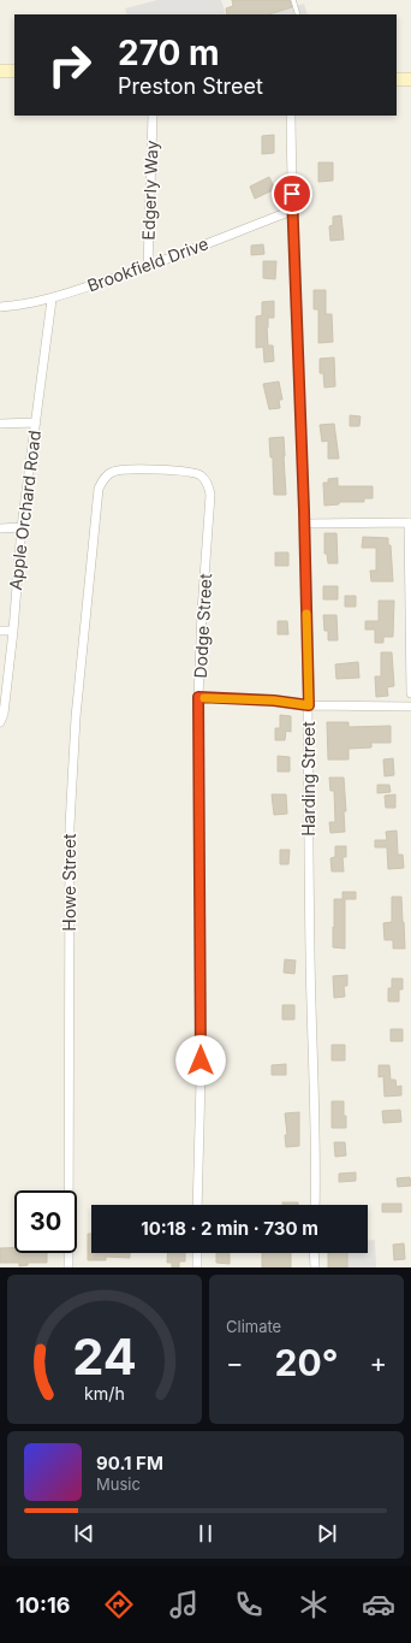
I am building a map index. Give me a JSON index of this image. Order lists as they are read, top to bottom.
{
  "streets": {
    "street": [
      "Edgerly Way",
      "Brookfield Drive",
      "Apple Orchard Road",
      "Dodge Street",
      "Harding Street",
      "Howe Street"
    ]
  },
  "crossings": [
    ["Edgerly Way", "Brookfield Drive"],
    ["Brookfield Drive", "Apple Orchard Road"],
    ["Brookfield Drive", "Harding Street"],
    ["Dodge Street", "Howe Street"]
  ],
  "page": {
    "turn": ["270 m", "Preston Street"],
    "limit": "30",
    "trip": "10:18 · 2 min · 730 m",
    "tile": "Climate",
    "heat": ["−", "20°", "+"],
    "song": ["90.1 FM", "Music"],
    "tabs": "10:16",
    "gauge": ["24", "km/h"]
  }
}
